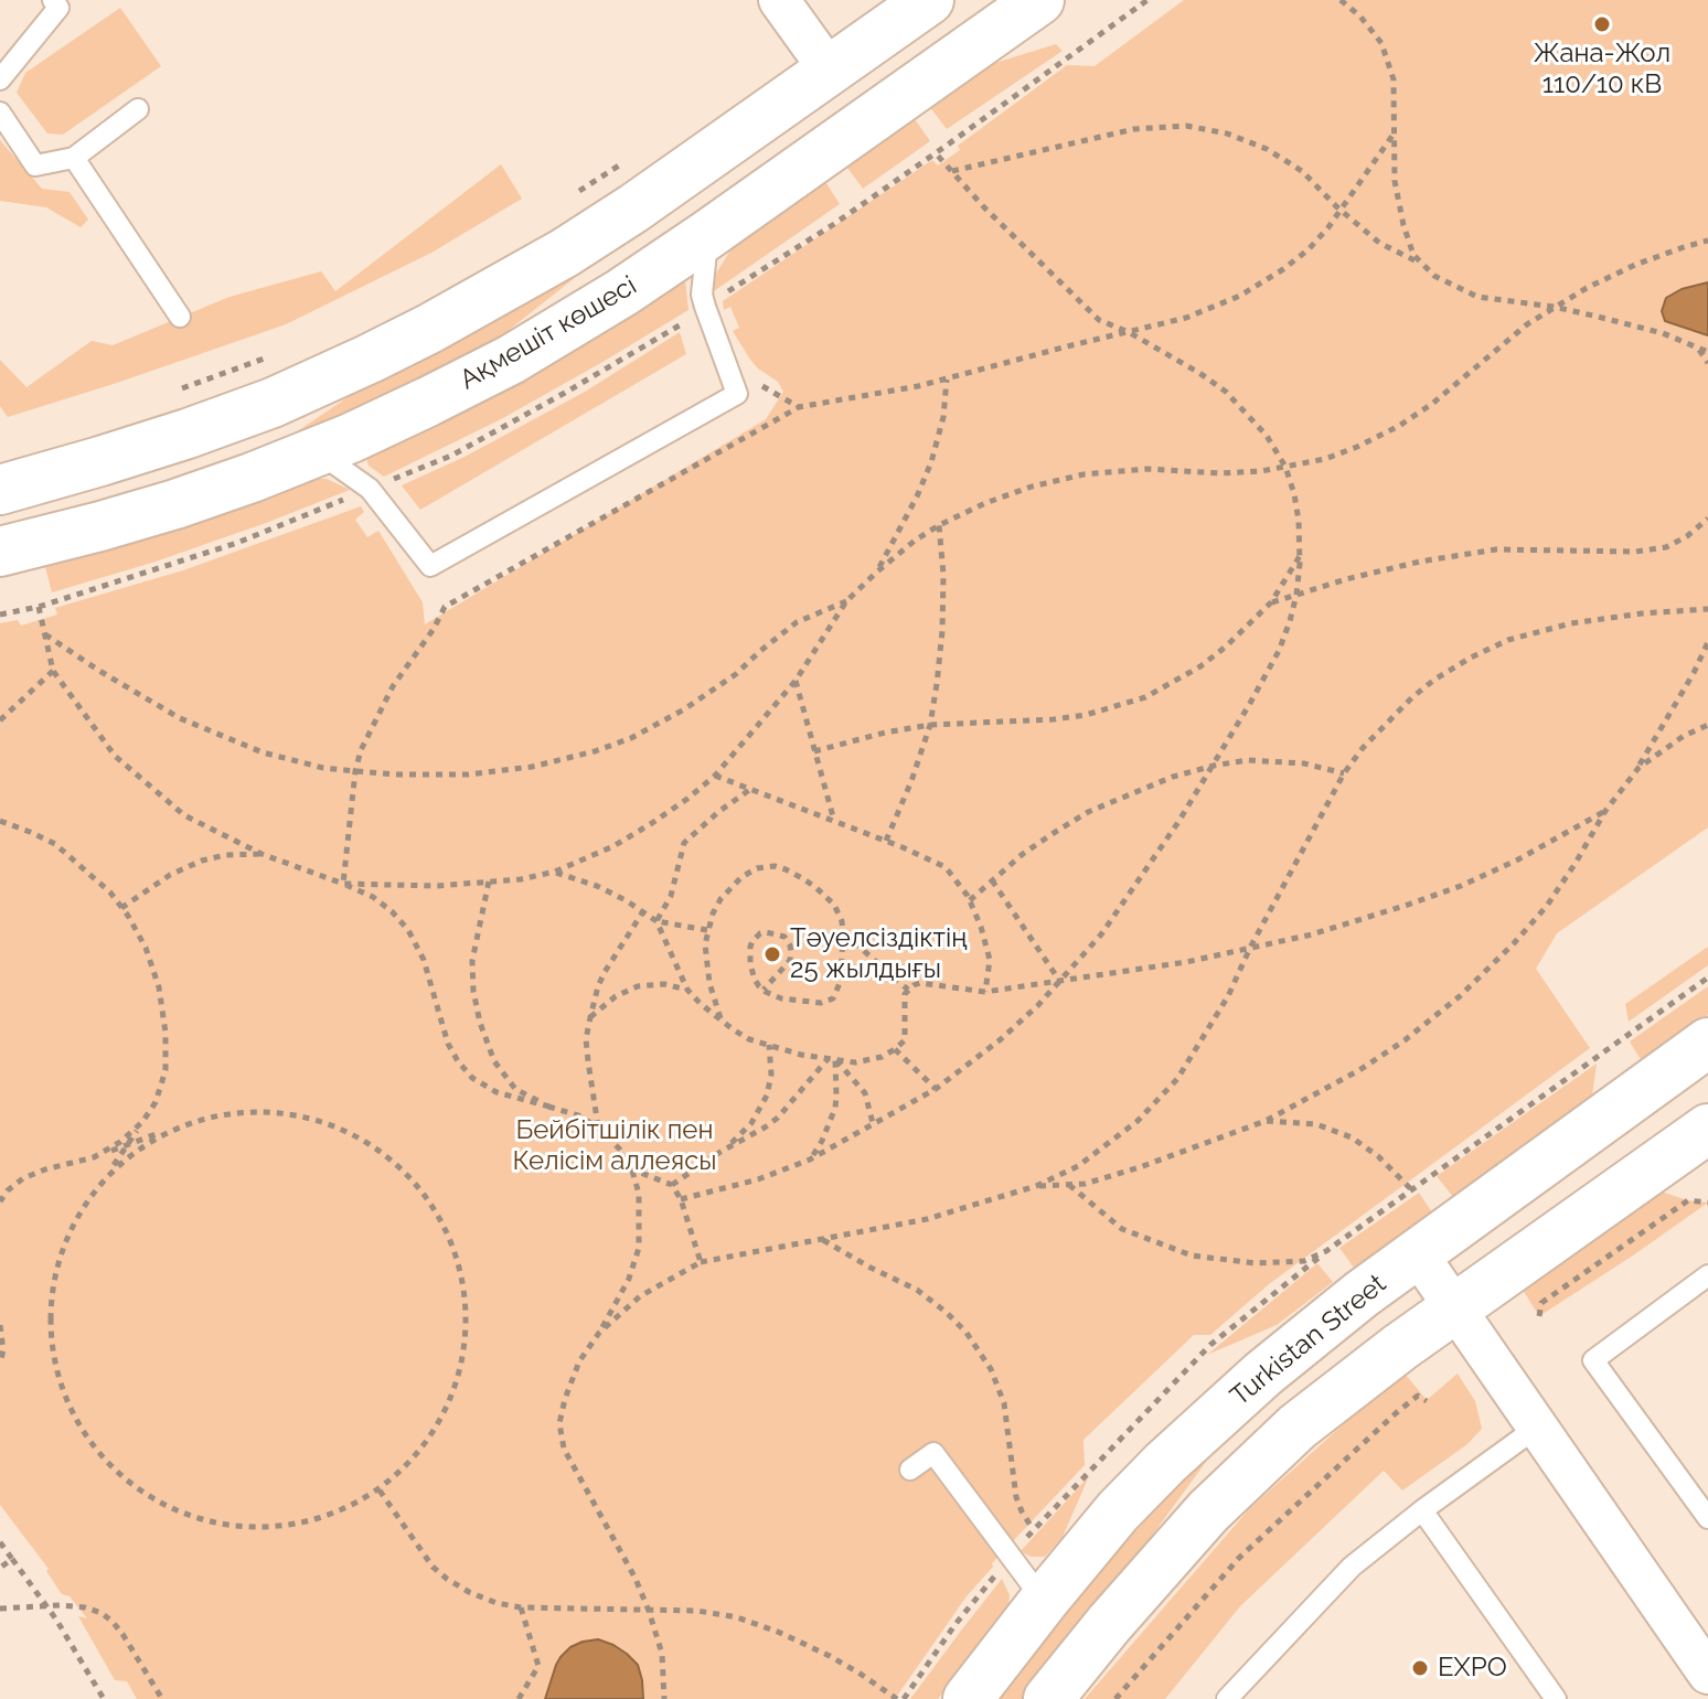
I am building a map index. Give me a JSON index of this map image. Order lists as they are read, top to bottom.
{
  "streets": {
    "street": ["Ақмешіт көшесі", "Turkistan Street"]
  },
  "parks": ["Бейбітшілік пен Келісім аллеясы"],
  "places": ["Жана-Жол 110/10 кВ", "Тәуелсіздіктің 25 жылдығы", "EXPO"]
}
